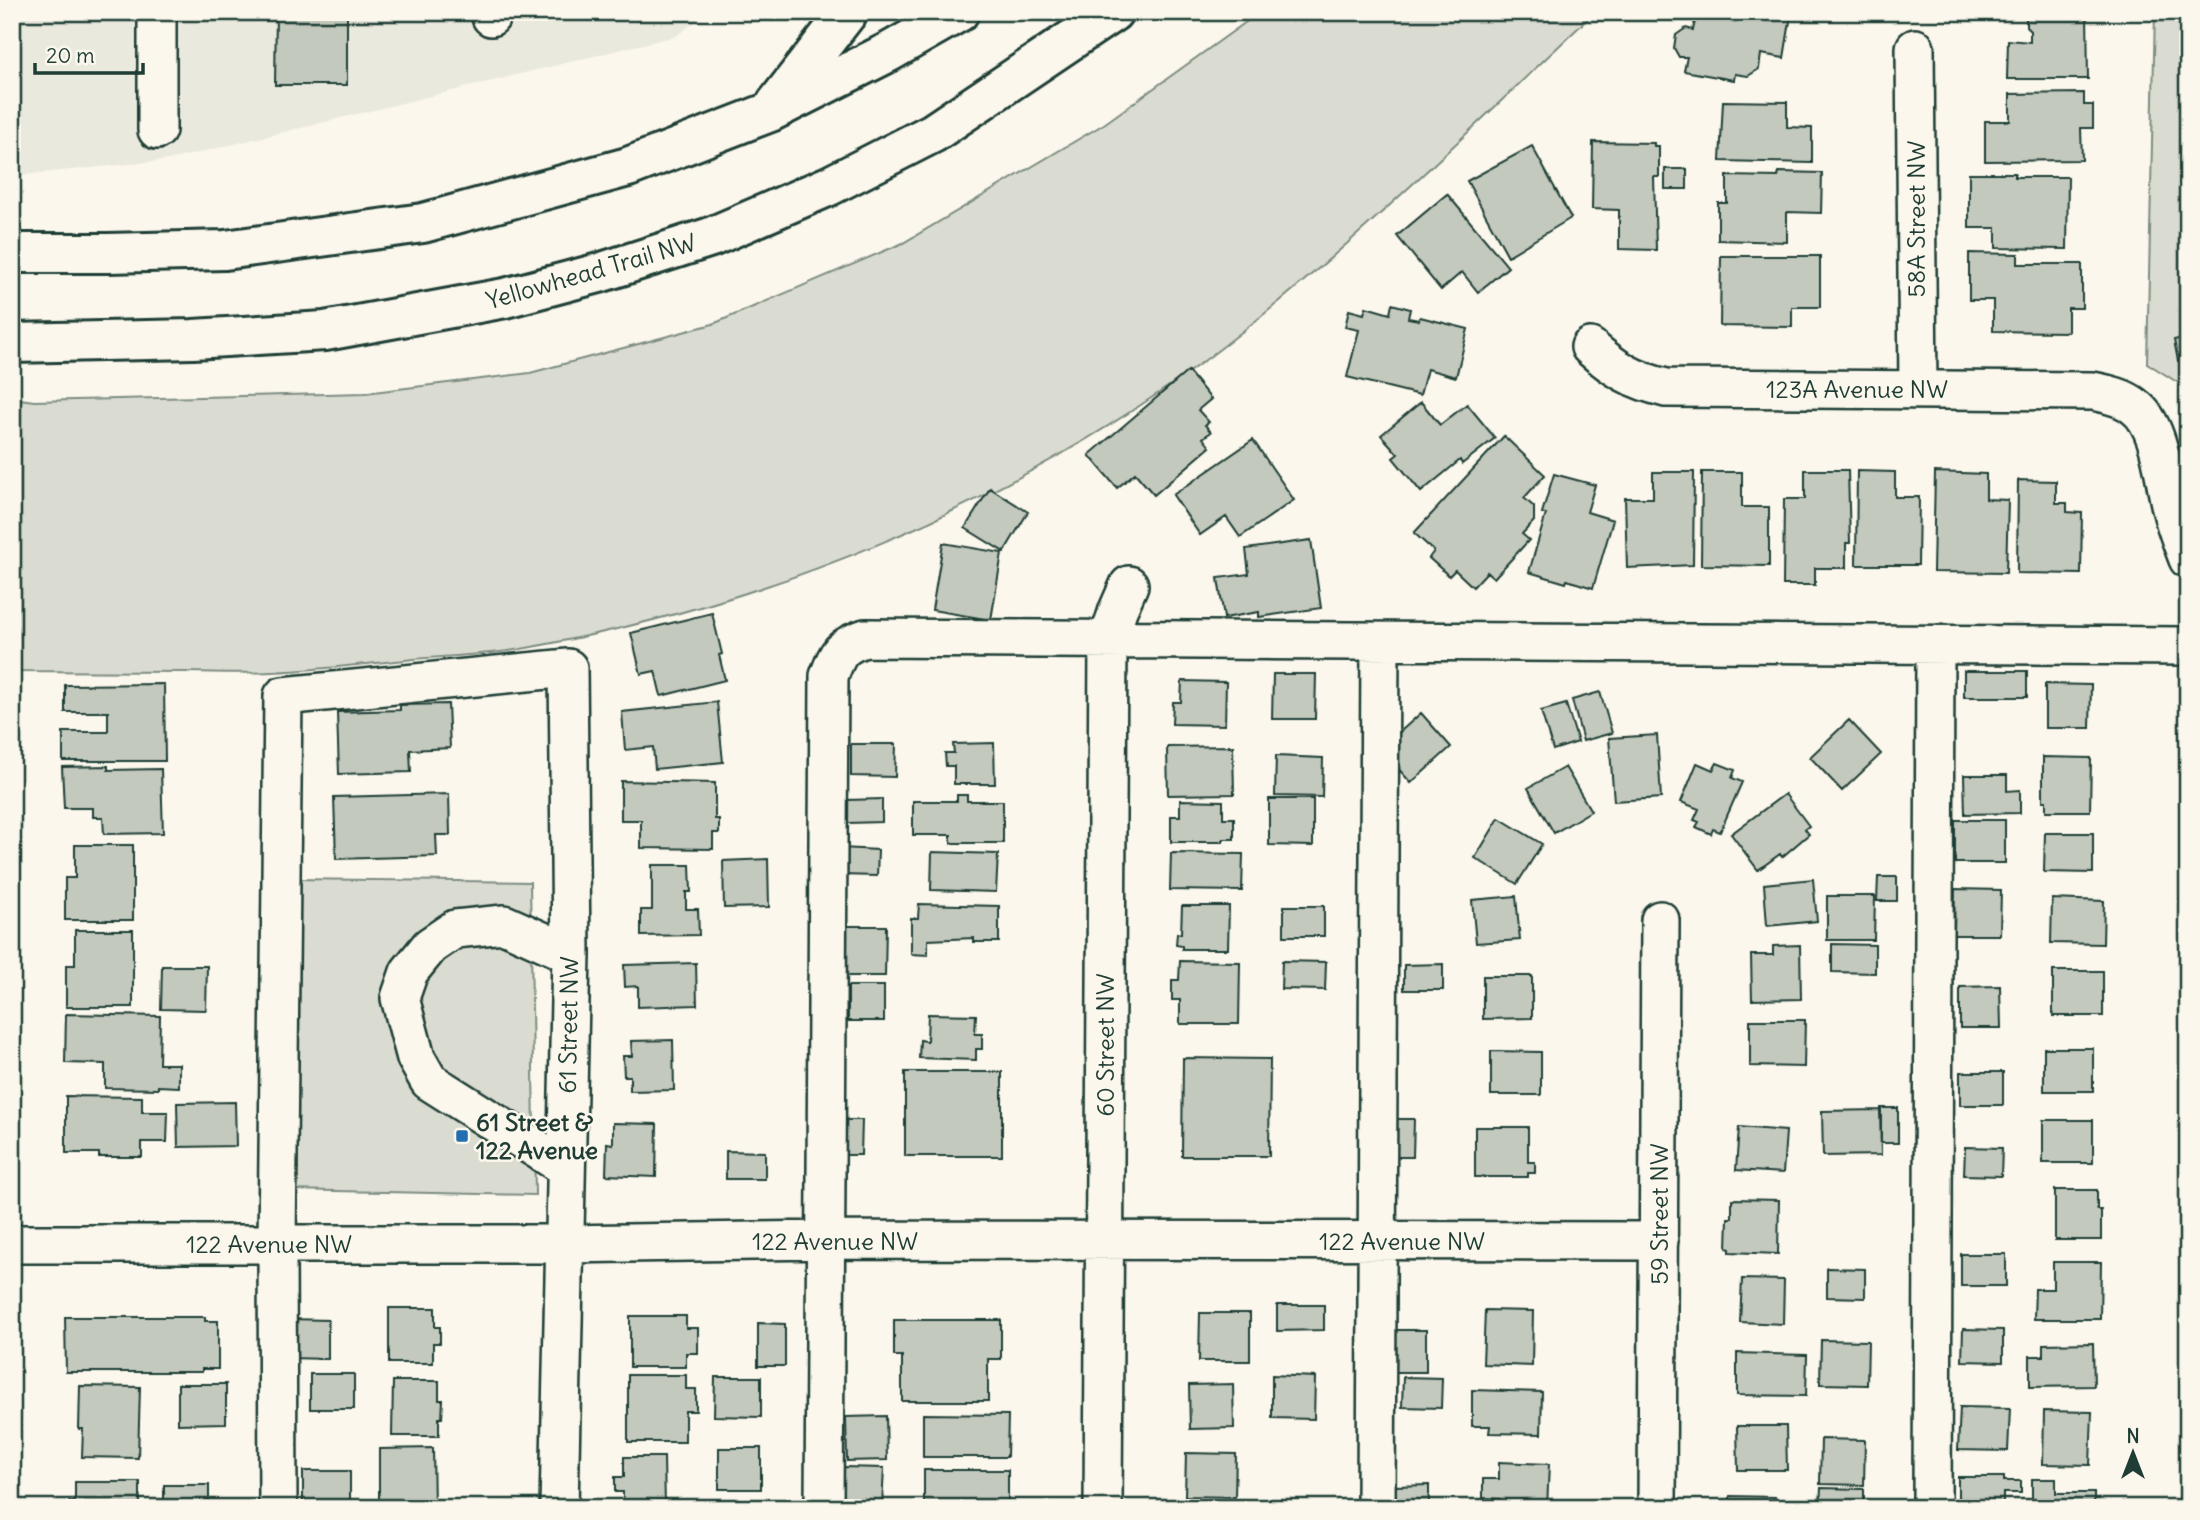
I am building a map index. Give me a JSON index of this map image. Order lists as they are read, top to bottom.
{
  "streets": {
    "highway": ["Yellowhead Trail NW"],
    "street": [
      "58A Street NW",
      "123A Avenue NW",
      "61 Street NW",
      "60 Street NW",
      "59 Street NW",
      "122 Avenue NW"
    ]
  },
  "crossings": [
    ["58A Street NW", "123A Avenue NW"],
    ["61 Street NW", "122 Avenue NW"],
    ["60 Street NW", "122 Avenue NW"],
    ["59 Street NW", "122 Avenue NW"]
  ],
  "places": {
    "transit": ["61 Street & 122 Avenue"]
  },
  "scale_bar": "20 m",
  "north": "top"
}
